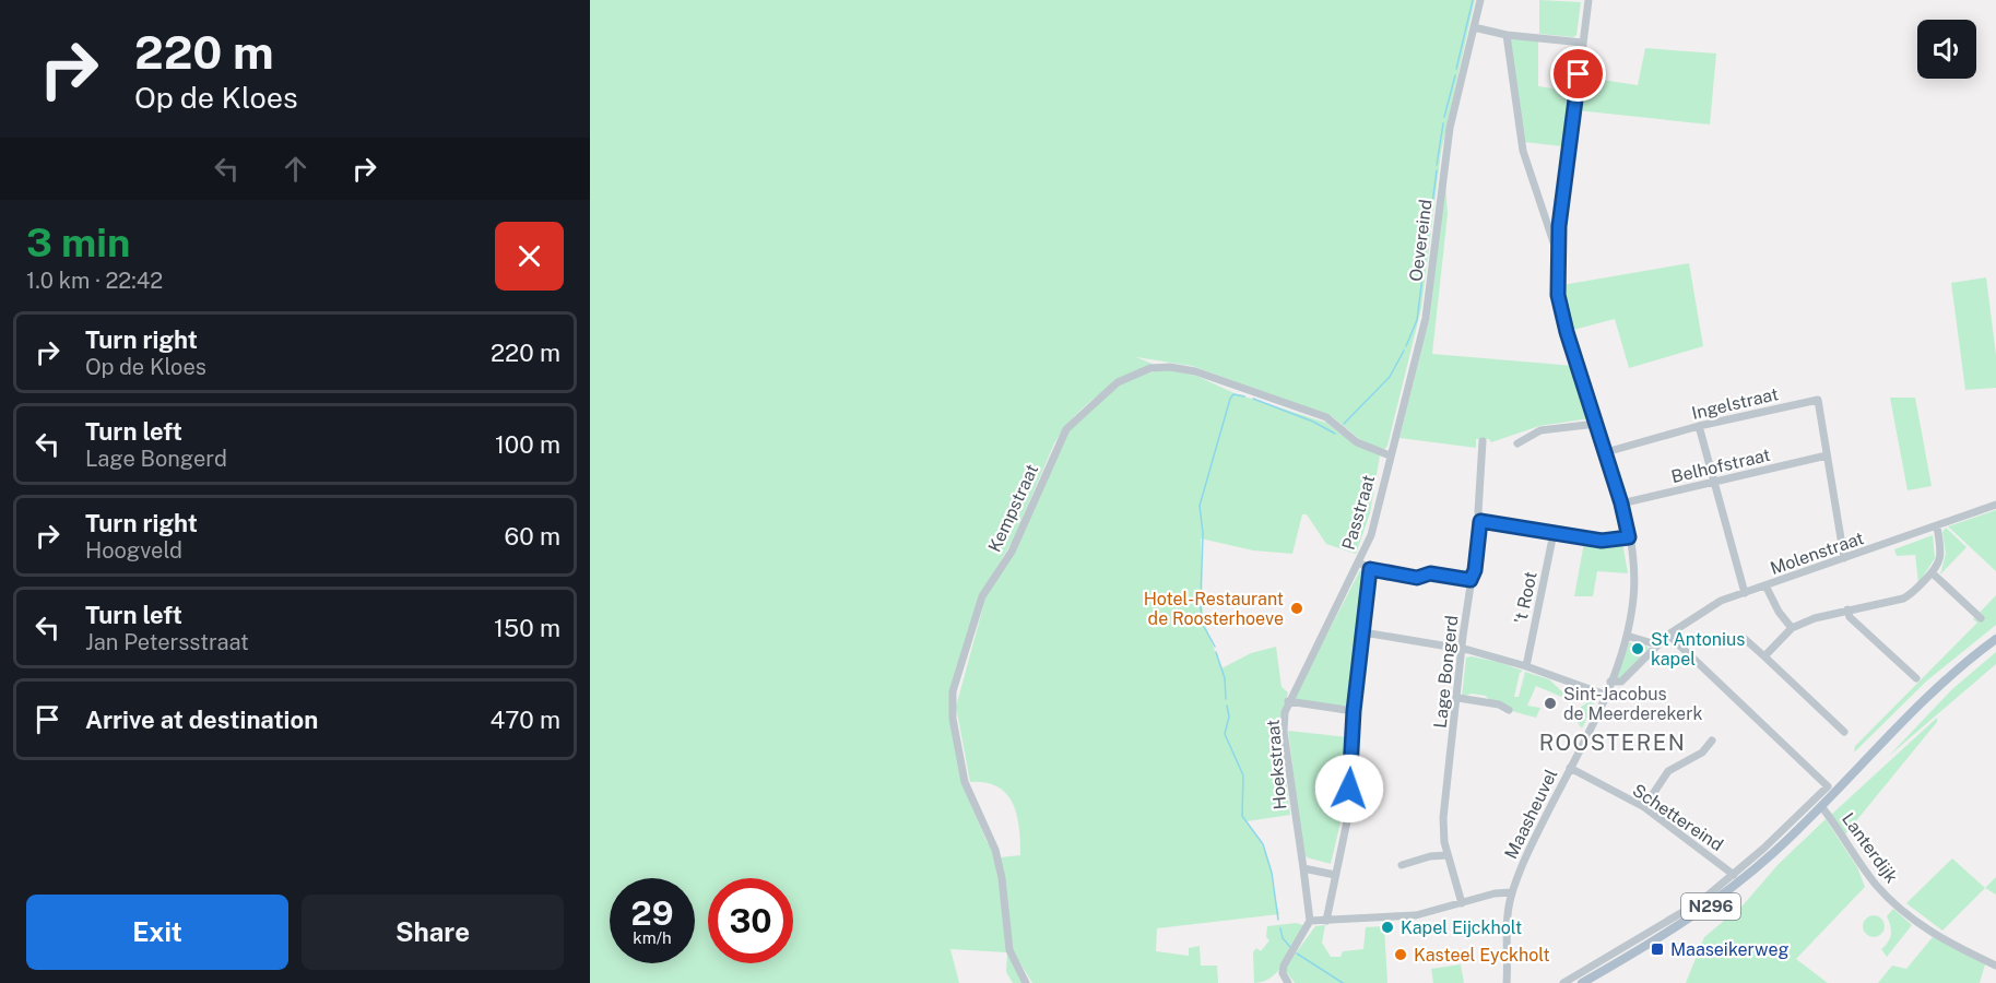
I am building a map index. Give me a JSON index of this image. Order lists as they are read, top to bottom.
{
  "streets": {
    "main road": ["N296"],
    "street": [
      "Oevereind",
      "Ingelstraat",
      "Belhofstraat",
      "Kempstraat",
      "Passtraat",
      "Molenstraat",
      "'t Root",
      "Lage Bongerd",
      "Hoekstraat",
      "Maasheuvel",
      "Schettereind",
      "Lanterdijk"
    ]
  },
  "crossings": [
    ["Oevereind", "Kempstraat"],
    ["Oevereind", "Passtraat"],
    ["Ingelstraat", "Belhofstraat"],
    ["Ingelstraat", "Maasheuvel"],
    ["Belhofstraat", "Maasheuvel"],
    ["Kempstraat", "Passtraat"],
    ["Passtraat", "Hoekstraat"],
    ["Molenstraat", "Maasheuvel"],
    ["Maasheuvel", "Schettereind"],
    ["Lanterdijk", "N296"]
  ],
  "districts": ["ROOSTEREN"],
  "places": {
    "other": [
      "Hotel-Restaurant de Roosterhoeve",
      "St Antonius kapel",
      "Sint-Jacobus de Meerderekerk",
      "Kapel Eijckholt",
      "Kasteel Eyckholt"
    ],
    "transit": ["Maaseikerweg"]
  },
  "page": {
    "turn": ["220 m", "Op de Kloes"],
    "heading": ["3 min", "1.0 km · 22:42"],
    "list": [
      {
        "name": "Turn right",
        "note": "Op de Kloes",
        "value": "220 m"
      },
      {
        "name": "Turn left",
        "note": "Lage Bongerd",
        "value": "100 m"
      },
      {
        "name": "Turn right",
        "note": "Hoogveld",
        "value": "60 m"
      },
      {
        "name": "Turn left",
        "note": "Jan Petersstraat",
        "value": "150 m"
      },
      {
        "name": "Arrive at destination",
        "value": "470 m"
      }
    ],
    "speed": "29 km/h",
    "limit": "30",
    "buttons": ["Exit", "Share"]
  }
}
